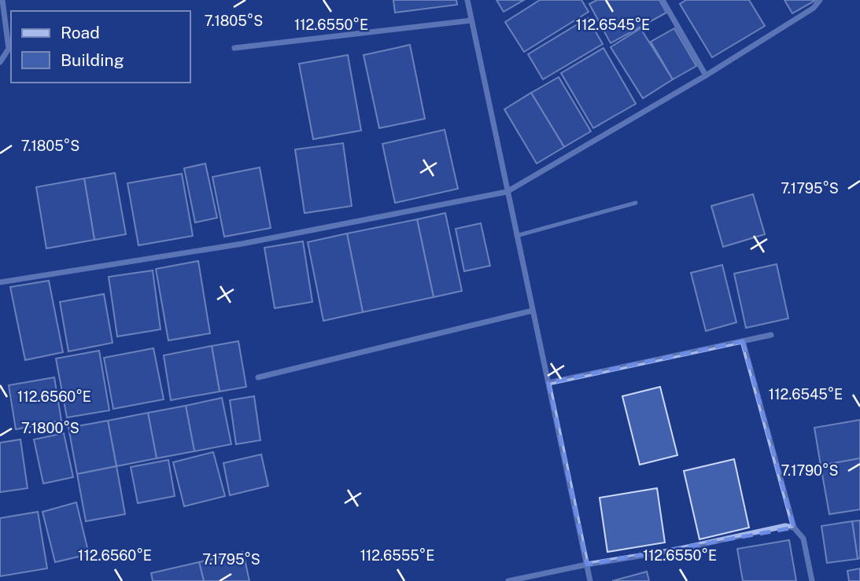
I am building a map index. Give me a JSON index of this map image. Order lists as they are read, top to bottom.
{
  "legend": ["Road", "Building"],
  "coordinates": [
    "7.1805°S",
    "112.6550°E",
    "112.6545°E",
    "7.1795°S",
    "112.6560°E",
    "7.1800°S",
    "7.1790°S",
    "112.6555°E"
  ]
}
